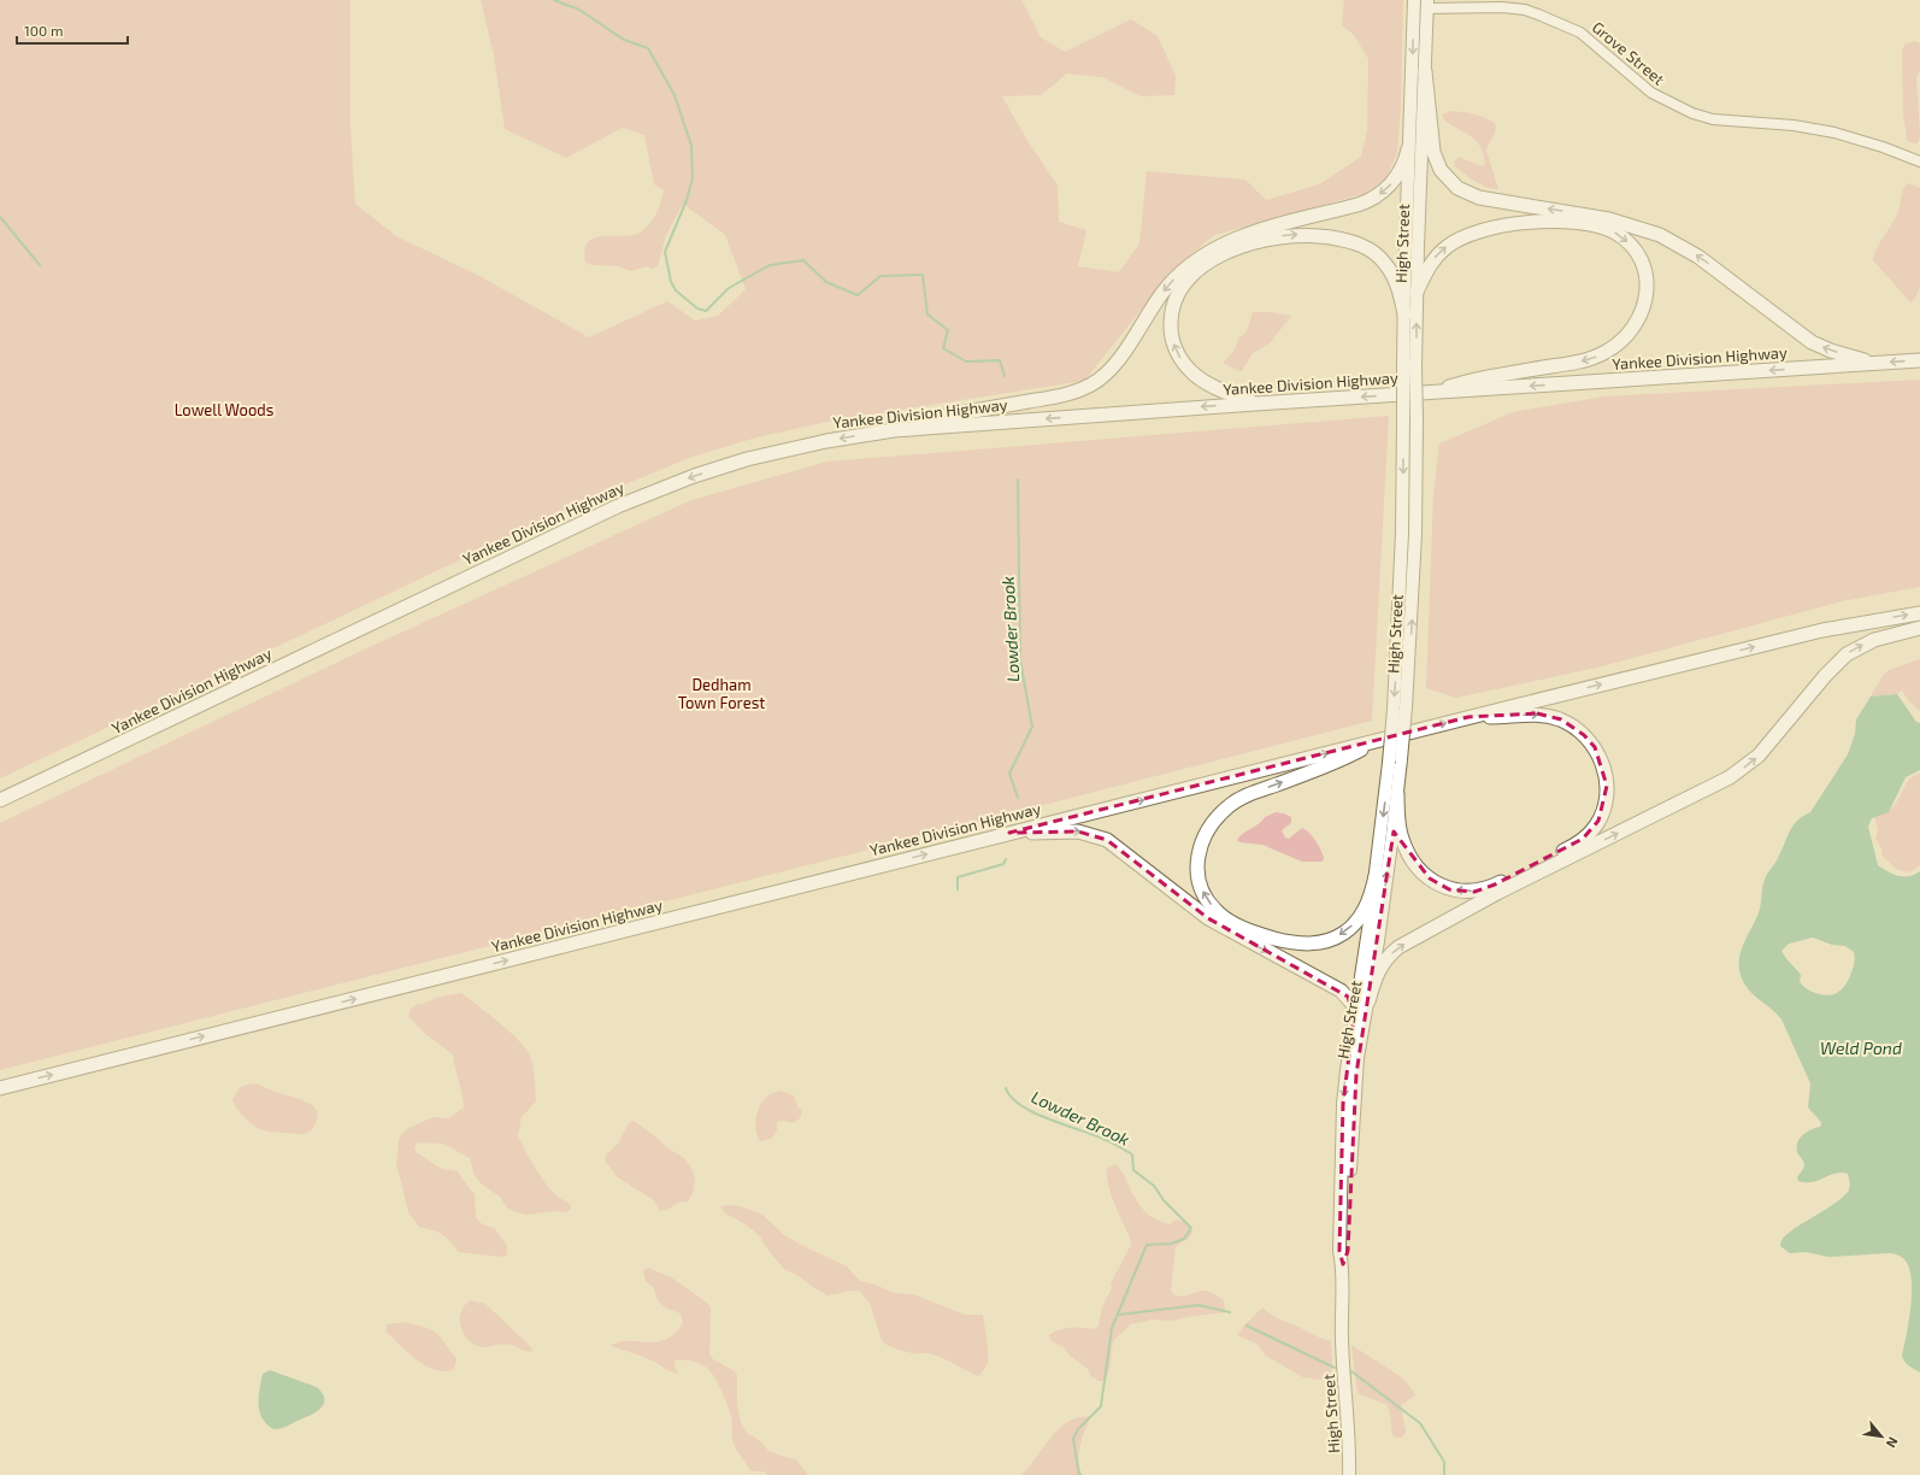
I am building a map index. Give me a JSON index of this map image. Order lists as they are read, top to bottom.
{
  "streets": {
    "highway": ["Yankee Division Highway"],
    "main road": ["High Street"],
    "street": ["Grove Street"]
  },
  "crossings": [
    ["Grove Street", "High Street"]
  ],
  "water": ["Lowder Brook", "Weld Pond"],
  "parks": ["Lowell Woods", "Dedham Town Forest"],
  "scale_bar": "100 m",
  "north": "bottom right"
}
